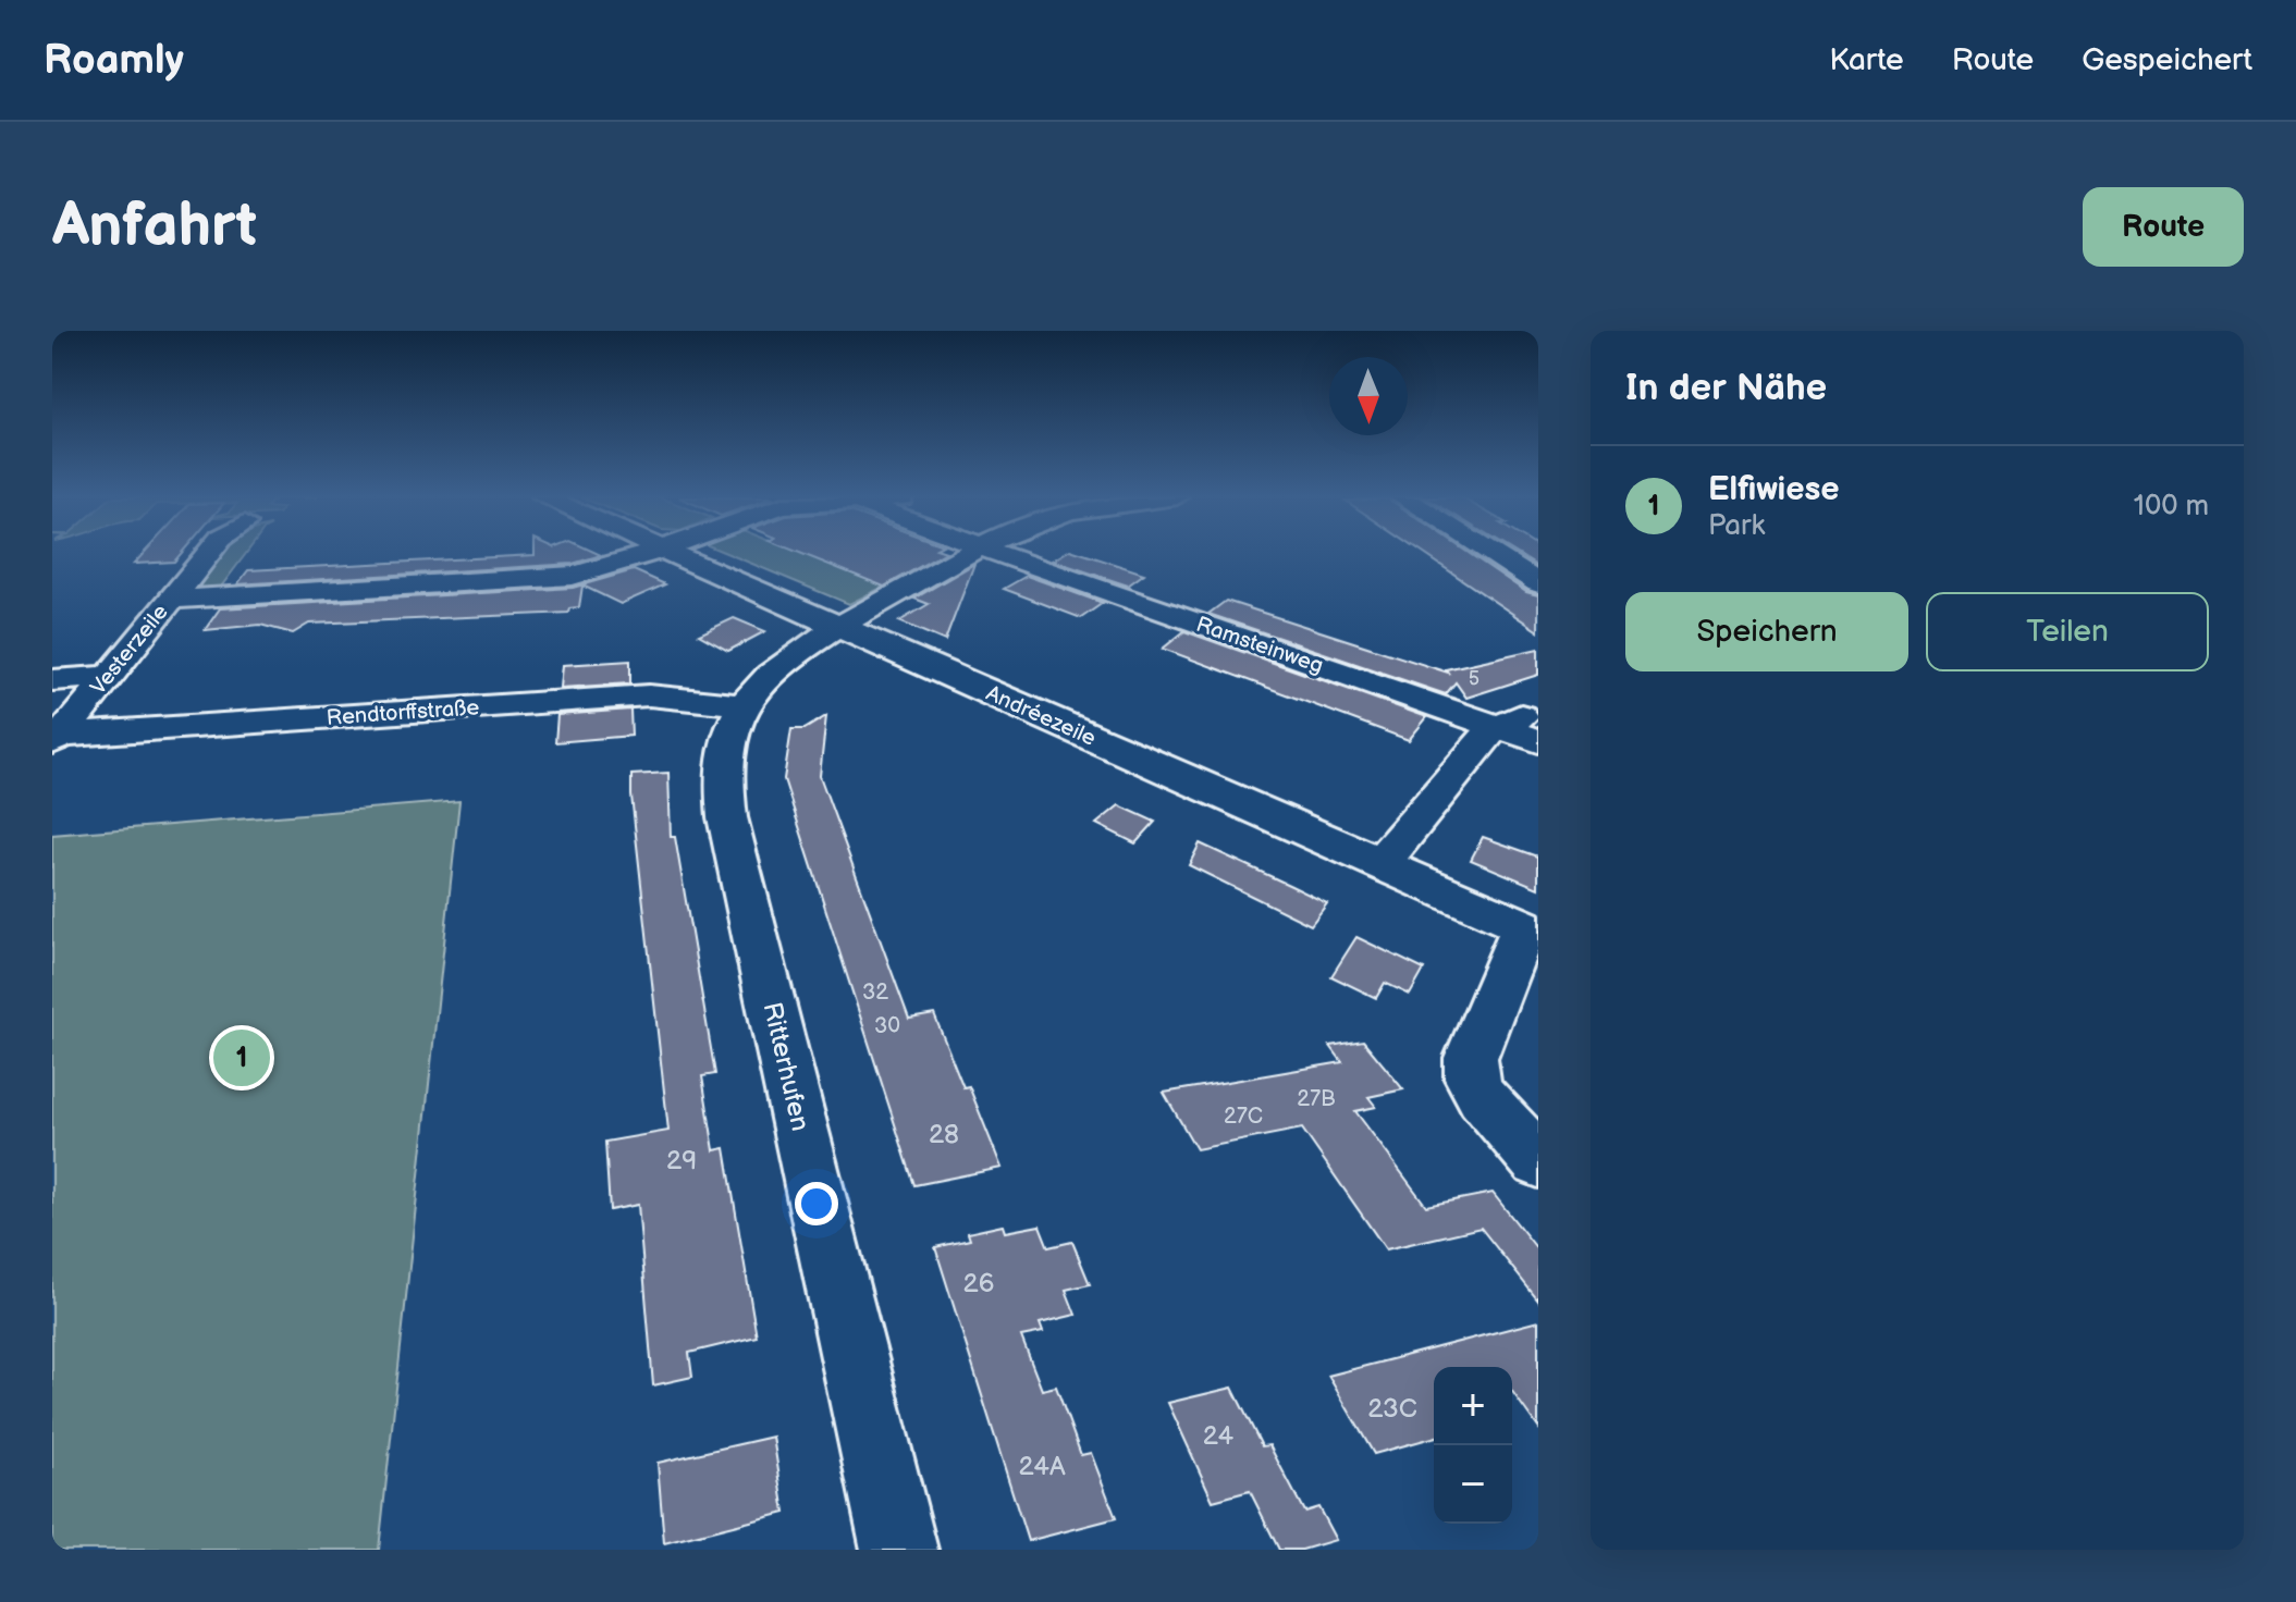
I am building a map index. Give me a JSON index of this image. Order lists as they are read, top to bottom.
{
  "streets": {
    "street": [
      "Ramsteinweg",
      "Vesterzeile",
      "Rendtorffstraße",
      "Andréezeile",
      "Ritterhufen"
    ]
  },
  "crossings": [
    ["Vesterzeile", "Rendtorffstraße"],
    ["Rendtorffstraße", "Ritterhufen"],
    ["Andréezeile", "Ritterhufen"]
  ],
  "house_numbers": [
    "5",
    "32",
    "30",
    "27B",
    "27C",
    "28",
    "29",
    "26",
    "23C",
    "24",
    "24A"
  ],
  "north": "bottom",
  "page": {
    "header": "Roamly",
    "nav": ["Karte", "Route", "Gespeichert"],
    "buttons": [
      "Route",
      ["Speichern", "Teilen"]
    ],
    "title": "Anfahrt",
    "heading": "In der Nähe",
    "list": [
      {
        "mark": "1",
        "name": "Elfiwiese",
        "note": "Park",
        "value": "100 m"
      }
    ],
    "pins": "1",
    "map_buttons": ["+", "−"]
  }
}
